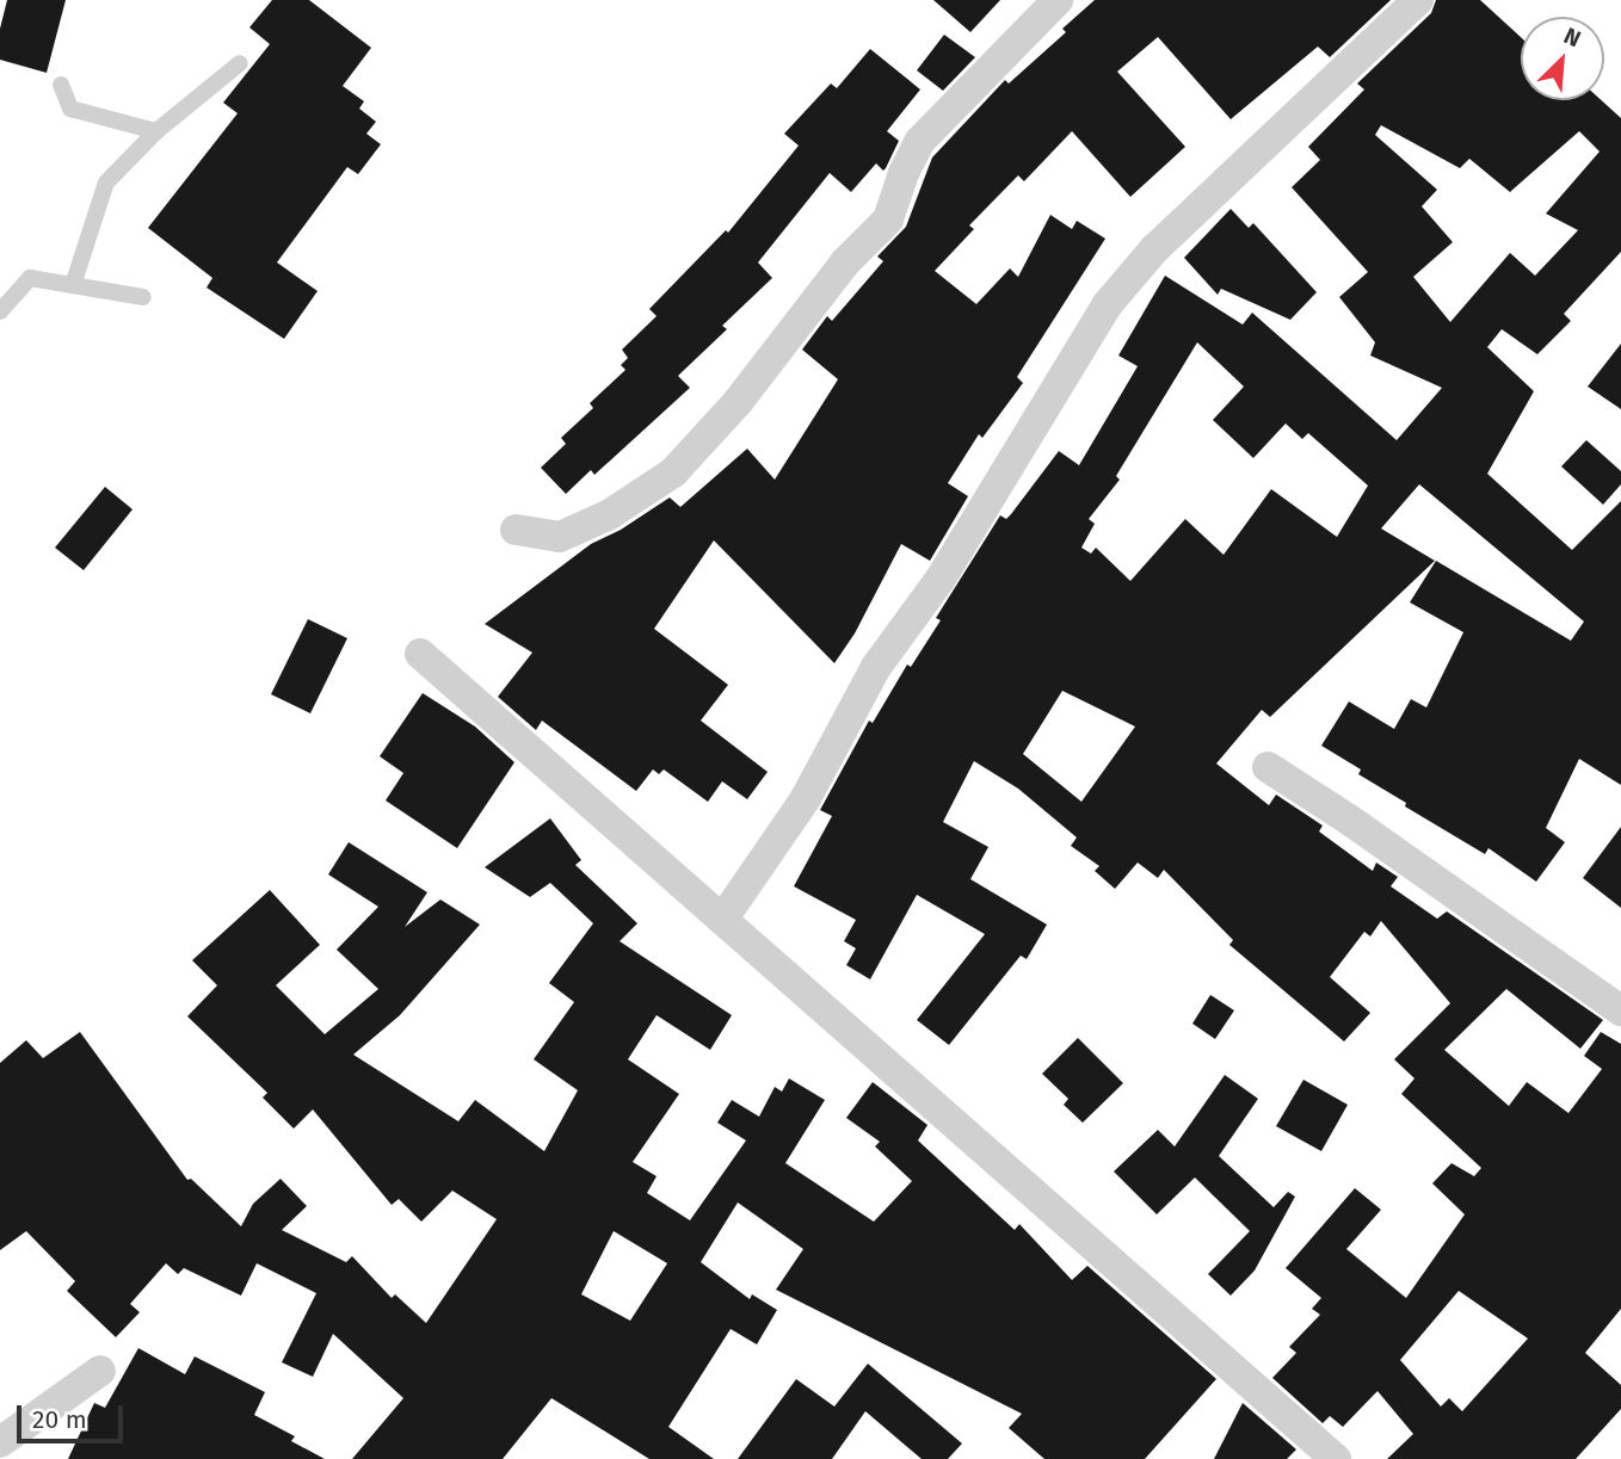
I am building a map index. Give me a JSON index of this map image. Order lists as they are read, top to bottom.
{
  "scale_bar": "20 m",
  "north": "top right"
}
